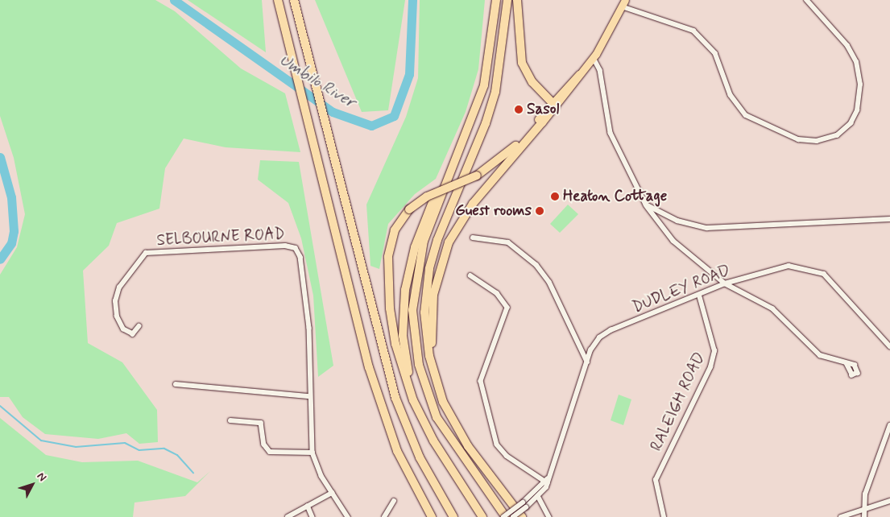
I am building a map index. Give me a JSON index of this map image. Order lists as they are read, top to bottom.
{
  "streets": {
    "street": ["SELBOURNE ROAD", "DUDLEY ROAD", "RALEIGH ROAD"]
  },
  "crossings": [
    ["DUDLEY ROAD", "RALEIGH ROAD"]
  ],
  "water": ["Umbilo River"],
  "places": ["Sasol", "Heaton Cottage", "Guest rooms"],
  "north": "top right"
}
